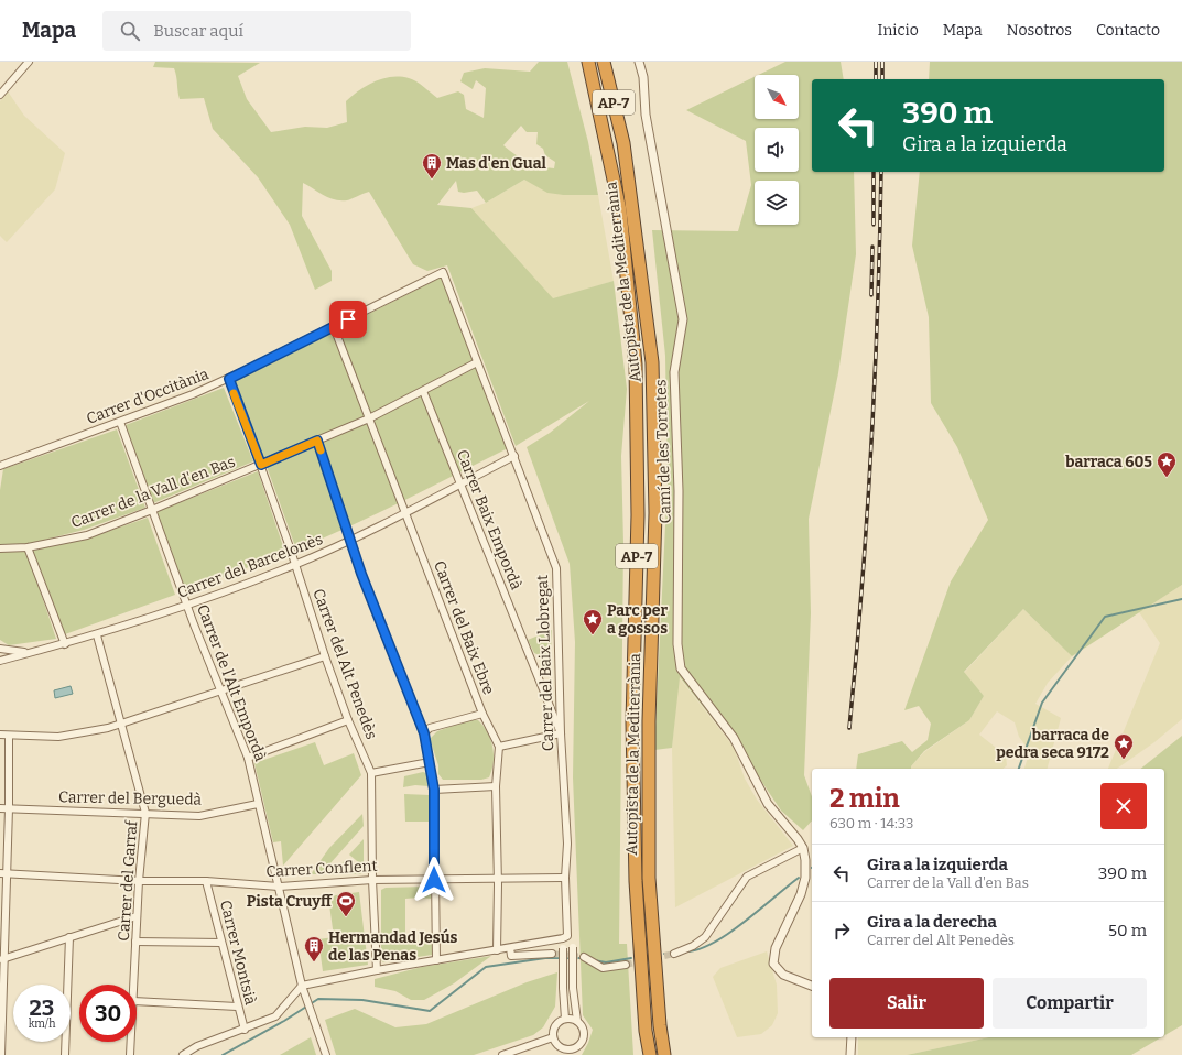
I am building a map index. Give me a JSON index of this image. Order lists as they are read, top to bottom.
{
  "streets": {
    "highway": ["AP-7", "Autopista de la Mediterrània"],
    "street": [
      "Carrer d'Occitània",
      "Camí de les Torretes",
      "Carrer de la Vall d'en Bas",
      "Carrer Baix Empordà",
      "Carrer del Barcelonès",
      "Carrer del Baix Ebre",
      "Carrer del Baix Llobregat",
      "Carrer del Alt Penedès",
      "Carrer de l'Alt Empordà",
      "Carrer del Berguedà",
      "Carrer Conflent",
      "Carrer del Garraf",
      "Carrer Montsià"
    ]
  },
  "crossings": [
    ["Carrer d'Occitània", "Carrer del Baix Ebre"],
    ["Carrer d'Occitània", "Carrer del Baix Llobregat"],
    ["Carrer d'Occitània", "Carrer del Alt Penedès"],
    ["Carrer d'Occitània", "Carrer de l'Alt Empordà"],
    ["Carrer de la Vall d'en Bas", "Carrer Baix Empordà"],
    ["Carrer de la Vall d'en Bas", "Carrer del Baix Ebre"],
    ["Carrer de la Vall d'en Bas", "Carrer del Baix Llobregat"],
    ["Carrer de la Vall d'en Bas", "Carrer del Alt Penedès"],
    ["Carrer de la Vall d'en Bas", "Carrer de l'Alt Empordà"],
    ["Carrer Baix Empordà", "Carrer del Barcelonès"],
    ["Carrer Baix Empordà", "Carrer del Baix Llobregat"],
    ["Carrer del Barcelonès", "Carrer del Baix Ebre"],
    ["Carrer del Barcelonès", "Carrer del Baix Llobregat"],
    ["Carrer del Barcelonès", "Carrer del Alt Penedès"],
    ["Carrer del Barcelonès", "Carrer de l'Alt Empordà"],
    ["Carrer del Barcelonès", "Carrer del Garraf"],
    ["Carrer del Baix Llobregat", "Carrer Conflent"],
    ["Carrer del Alt Penedès", "Carrer Conflent"],
    ["Carrer de l'Alt Empordà", "Carrer del Berguedà"],
    ["Carrer de l'Alt Empordà", "Carrer Conflent"],
    ["Carrer del Berguedà", "Carrer del Garraf"],
    ["Carrer Conflent", "Carrer del Garraf"],
    ["Carrer Conflent", "Carrer Montsià"]
  ],
  "places": {
    "building": ["Mas d'en Gual", "Hermandad Jesús de las Penas"],
    "place": ["barraca 605", "Parc per a gossos", "barraca de pedra seca 9172"],
    "sports": ["Pista Cruyff"]
  },
  "north": "bottom right",
  "page": {
    "header": "Mapa",
    "search": "Buscar aquí",
    "nav": [
      "Inicio",
      "Mapa",
      "Nosotros",
      "Contacto"
    ],
    "turn": ["390 m", "Gira a la izquierda"],
    "heading": ["2 min", "630 m · 14:33"],
    "list": [
      {
        "name": "Gira a la izquierda",
        "note": "Carrer de la Vall d'en Bas",
        "value": "390 m"
      },
      {
        "name": "Gira a la derecha",
        "note": "Carrer del Alt Penedès",
        "value": "50 m"
      }
    ],
    "buttons": ["Salir", "Compartir"],
    "speed": "23 km/h",
    "limit": "30"
  }
}
